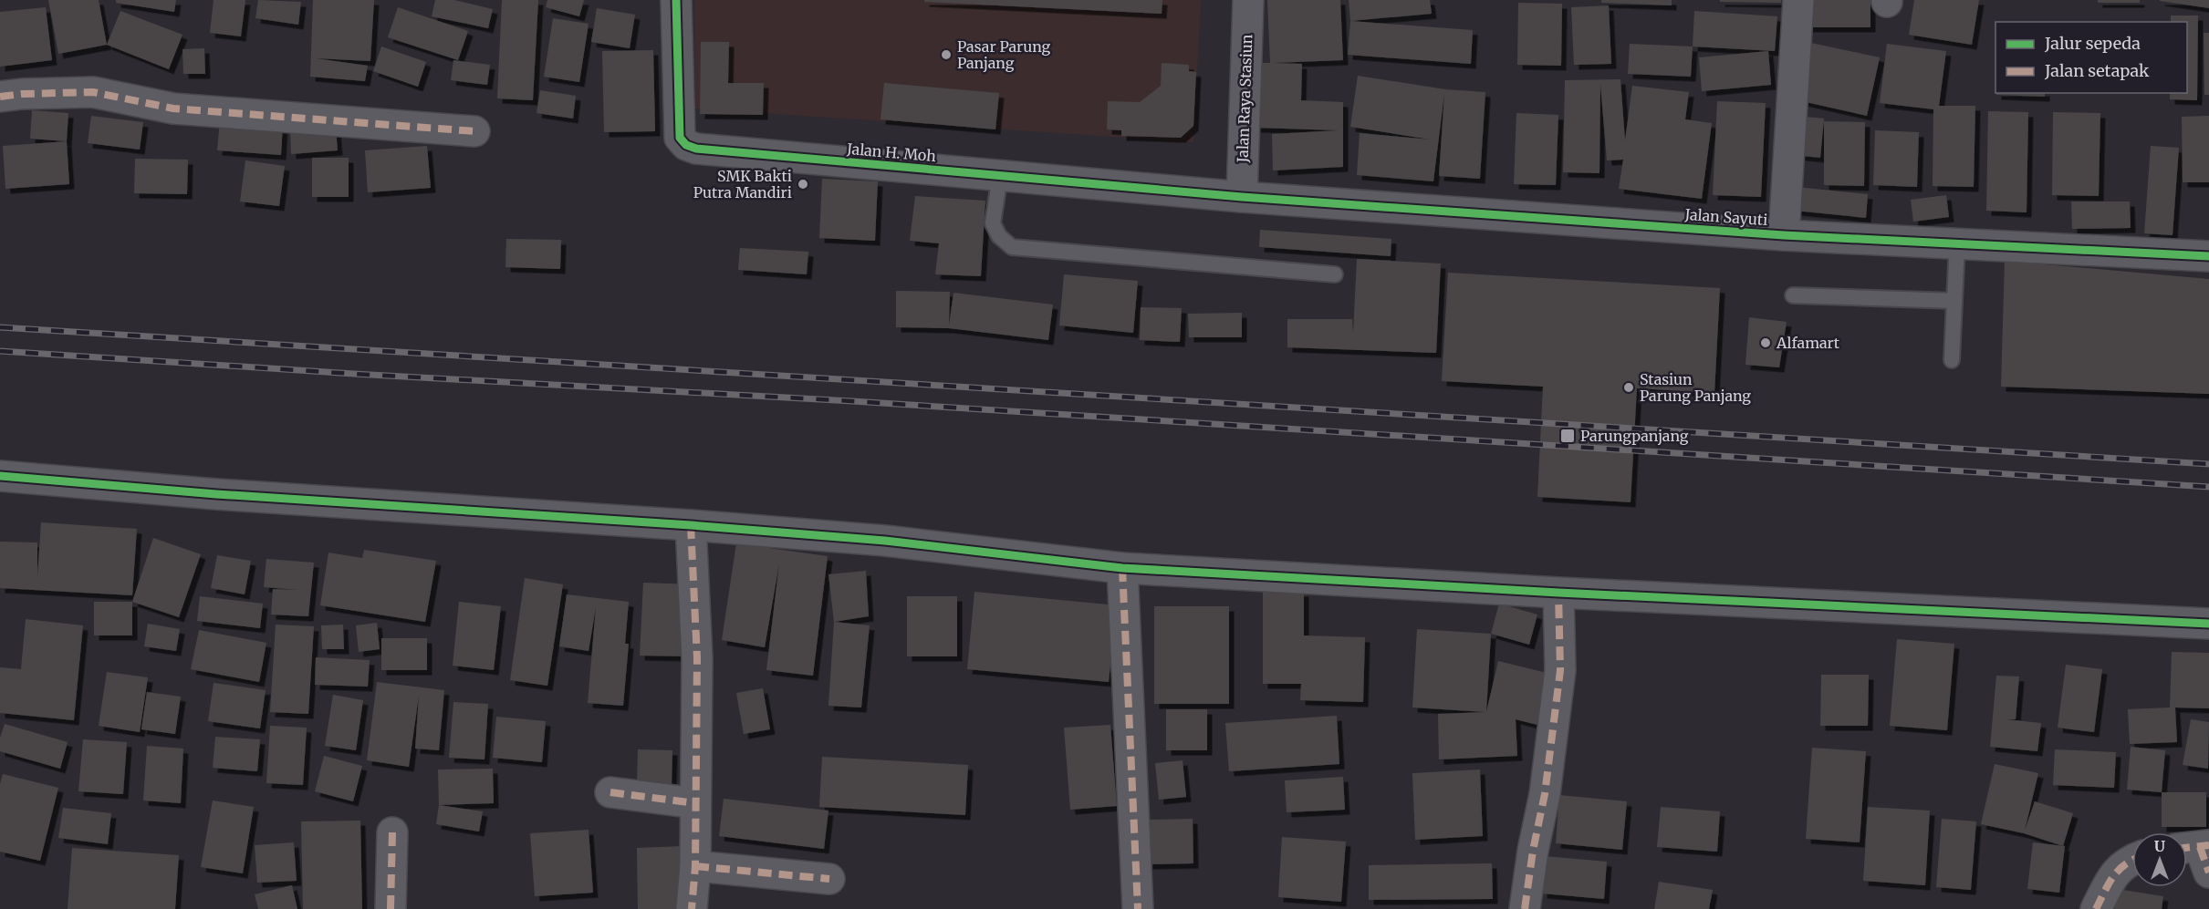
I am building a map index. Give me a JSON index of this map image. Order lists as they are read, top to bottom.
{
  "streets": {
    "street": ["Jalan Raya Stasiun", "Jalan H. Moh", "Jalan Sayuti"]
  },
  "crossings": [
    ["Jalan Raya Stasiun", "Jalan H. Moh"],
    ["Jalan Raya Stasiun", "Jalan Sayuti"],
    ["Jalan H. Moh", "Jalan Sayuti"]
  ],
  "places": {
    "other": [
      "Pasar Parung Panjang",
      "SMK Bakti Putra Mandiri",
      "Alfamart",
      "Stasiun Parung Panjang"
    ],
    "transit": ["Parungpanjang"]
  },
  "legend": ["Jalur sepeda", "Jalan setapak"],
  "north": "top"
}
